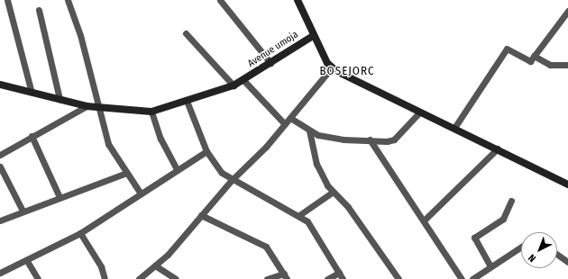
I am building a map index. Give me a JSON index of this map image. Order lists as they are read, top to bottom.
{
  "streets": {
    "street": ["Avenue umoja"]
  },
  "districts": ["BOSEJORC"],
  "north": "bottom left"
}
